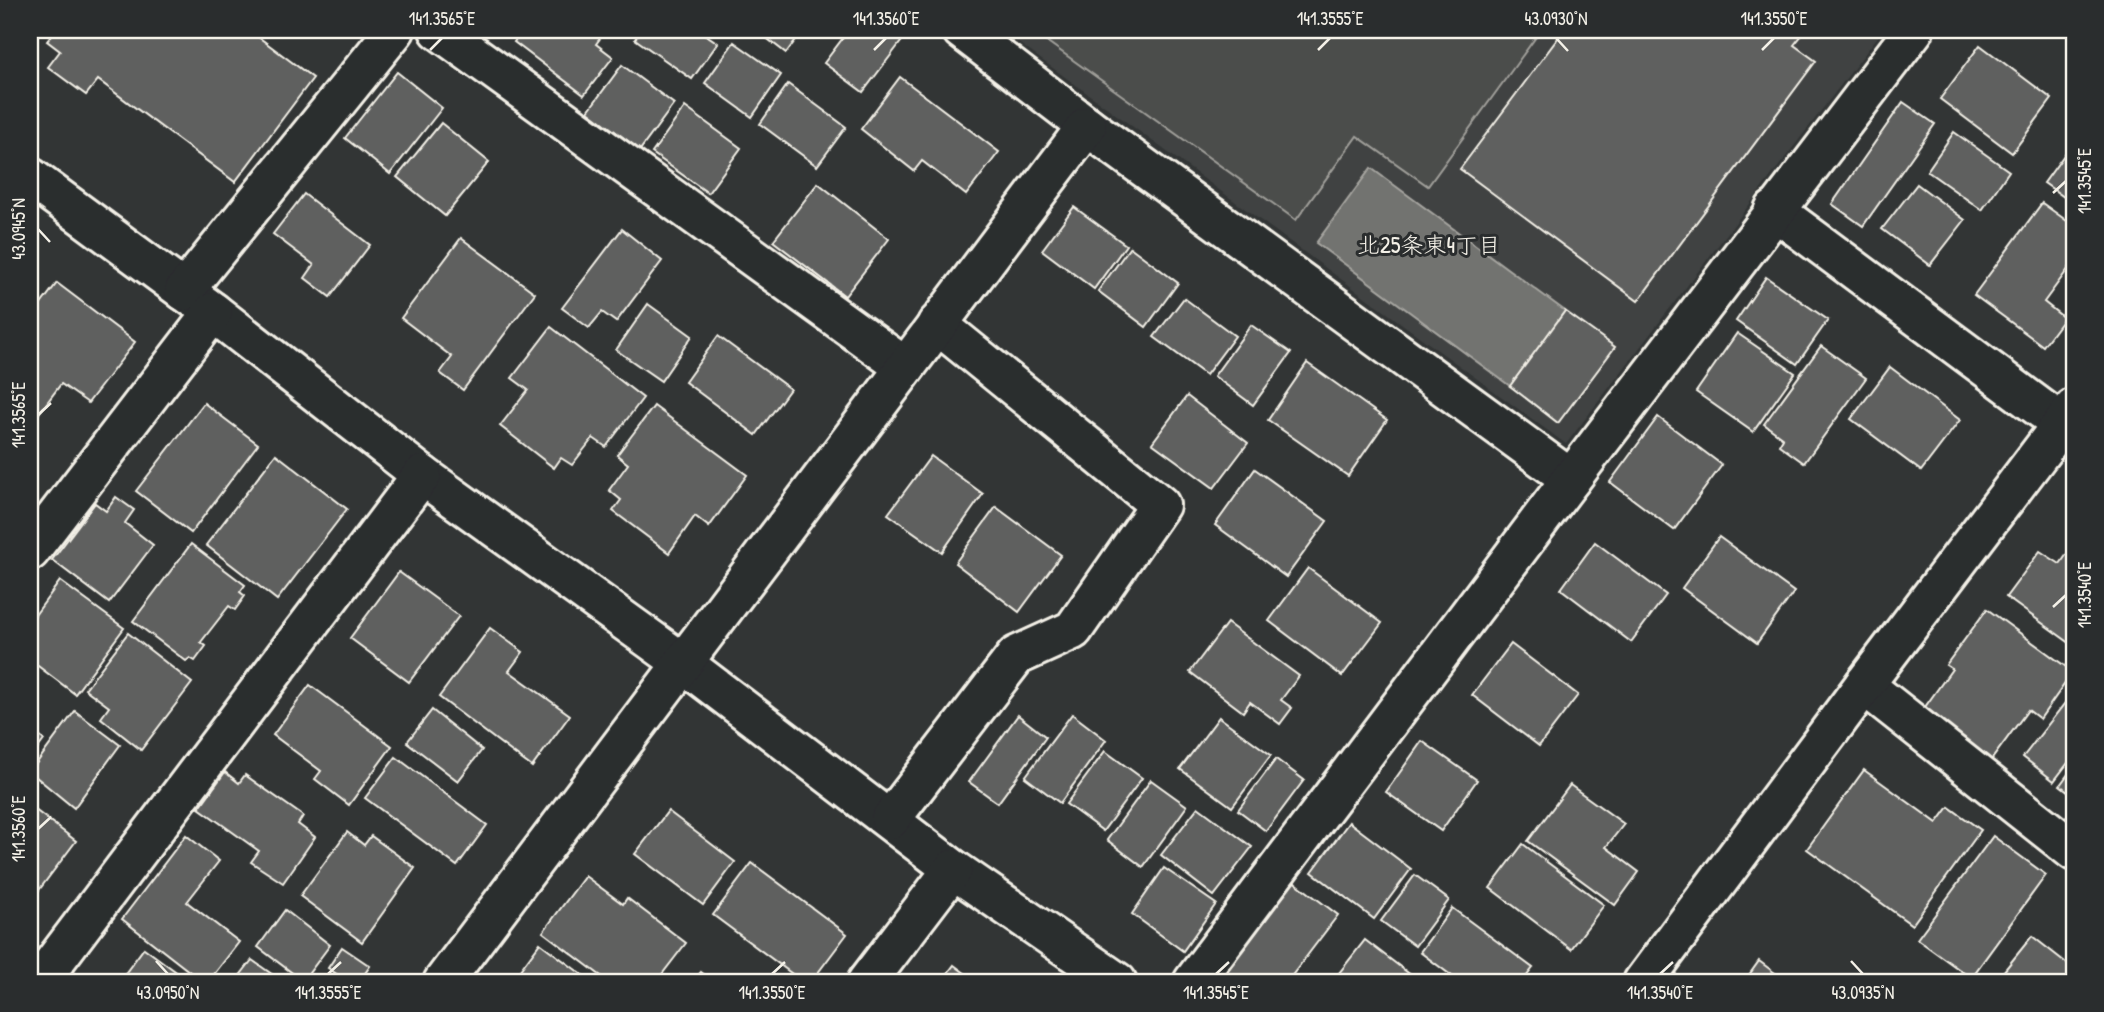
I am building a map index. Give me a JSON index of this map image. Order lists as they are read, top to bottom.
{
  "districts": ["北25条東4丁目"],
  "coordinates": [
    "141.3565°E",
    "141.3560°E",
    "141.3555°E",
    "43.0930°N",
    "141.3550°E",
    "141.3545°E",
    "43.0945°N",
    "141.3540°E",
    "43.0950°N",
    "43.0935°N"
  ]
}
